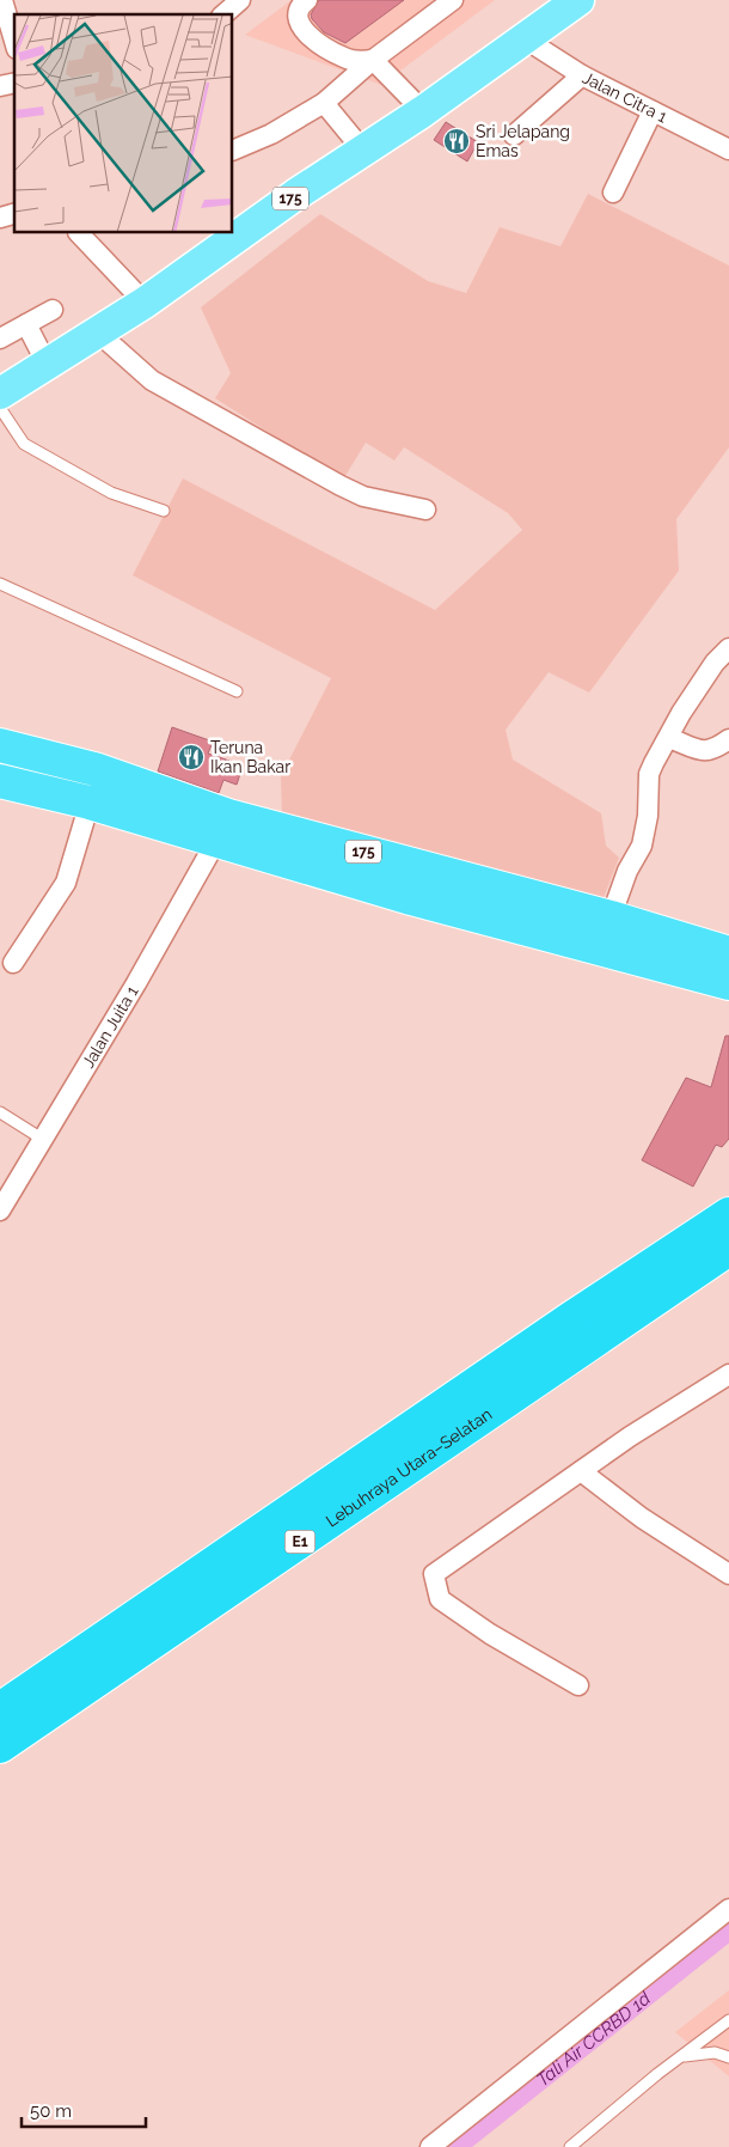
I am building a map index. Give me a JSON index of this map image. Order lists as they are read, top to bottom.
{
  "streets": {
    "highway": ["175", "Lebuhraya Utara–Selatan", "E1"],
    "street": ["Jalan Citra 1", "Jalan Juita 1"]
  },
  "crossings": [
    ["Jalan Citra 1", "175"],
    ["175", "Jalan Juita 1"]
  ],
  "water": ["Tali Air CCRBD 1d"],
  "places": {
    "restaurant": ["Sri Jelapang Emas", "Teruna Ikan Bakar"]
  },
  "scale_bar": "50 m"
}
